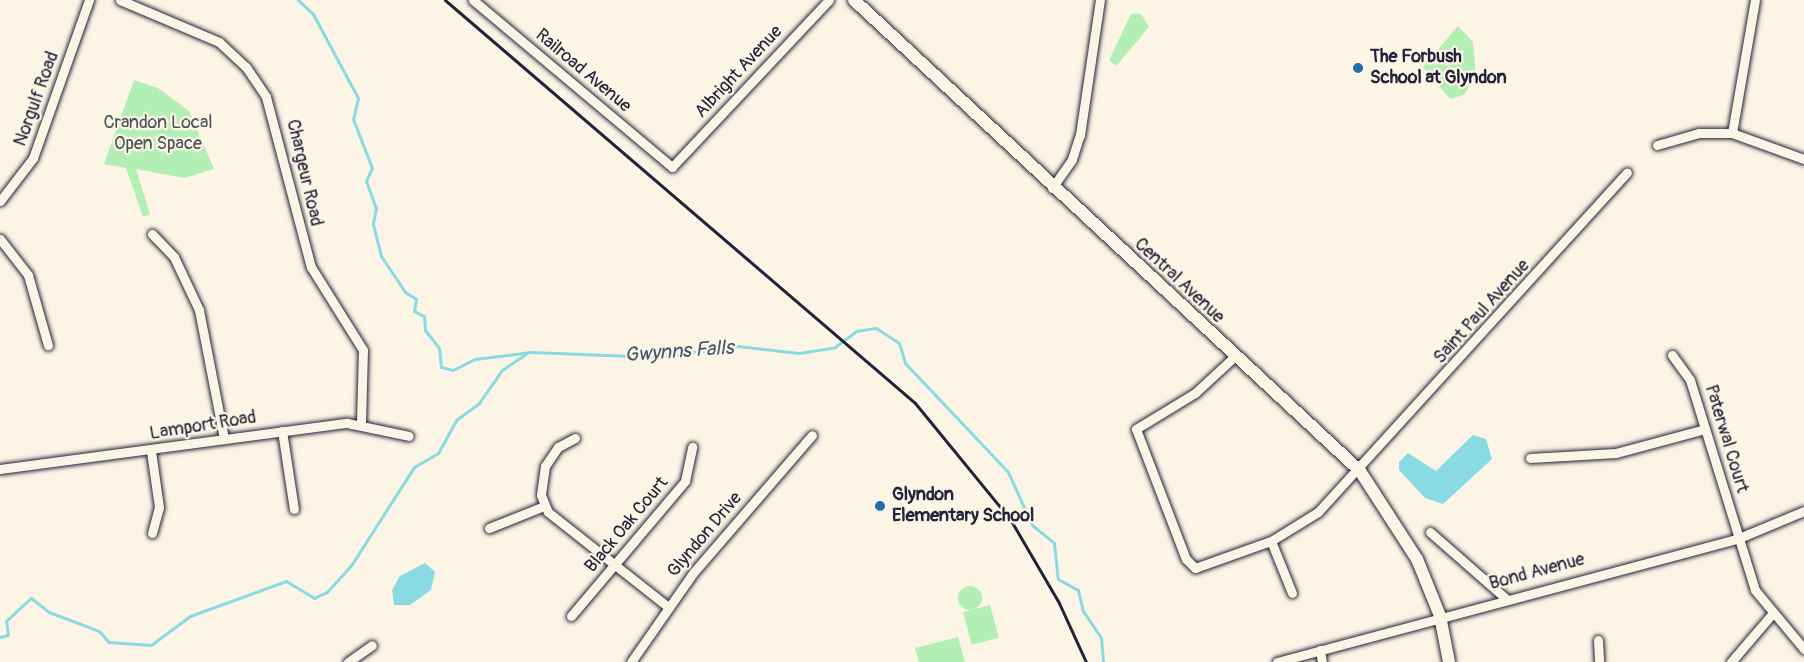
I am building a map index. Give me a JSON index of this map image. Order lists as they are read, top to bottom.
{
  "streets": {
    "main road": ["Central Avenue"],
    "street": [
      "Railroad Avenue",
      "Albright Avenue",
      "Norgulf Road",
      "Chargeur Road",
      "Saint Paul Avenue",
      "Lamport Road",
      "Paterwal Court",
      "Black Oak Court",
      "Glyndon Drive",
      "Bond Avenue"
    ]
  },
  "crossings": [
    ["Railroad Avenue", "Albright Avenue"],
    ["Chargeur Road", "Lamport Road"],
    ["Central Avenue", "Saint Paul Avenue"],
    ["Central Avenue", "Bond Avenue"],
    ["Paterwal Court", "Bond Avenue"]
  ],
  "water": ["Gwynns Falls"],
  "parks": ["Crandon Local Open Space"],
  "places": ["The Forbush School at Glyndon", "Glyndon Elementary School"]
}
